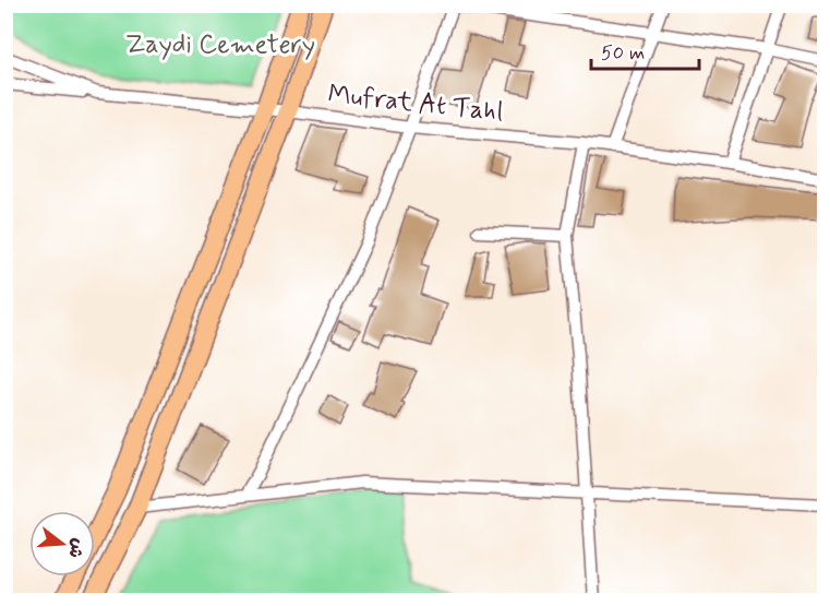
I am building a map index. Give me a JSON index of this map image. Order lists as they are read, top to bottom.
{
  "streets": {
    "street": ["Mufrat At Tahl"]
  },
  "parks": ["Zaydi Cemetery"],
  "scale_bar": "50 m",
  "north": "right"
}
